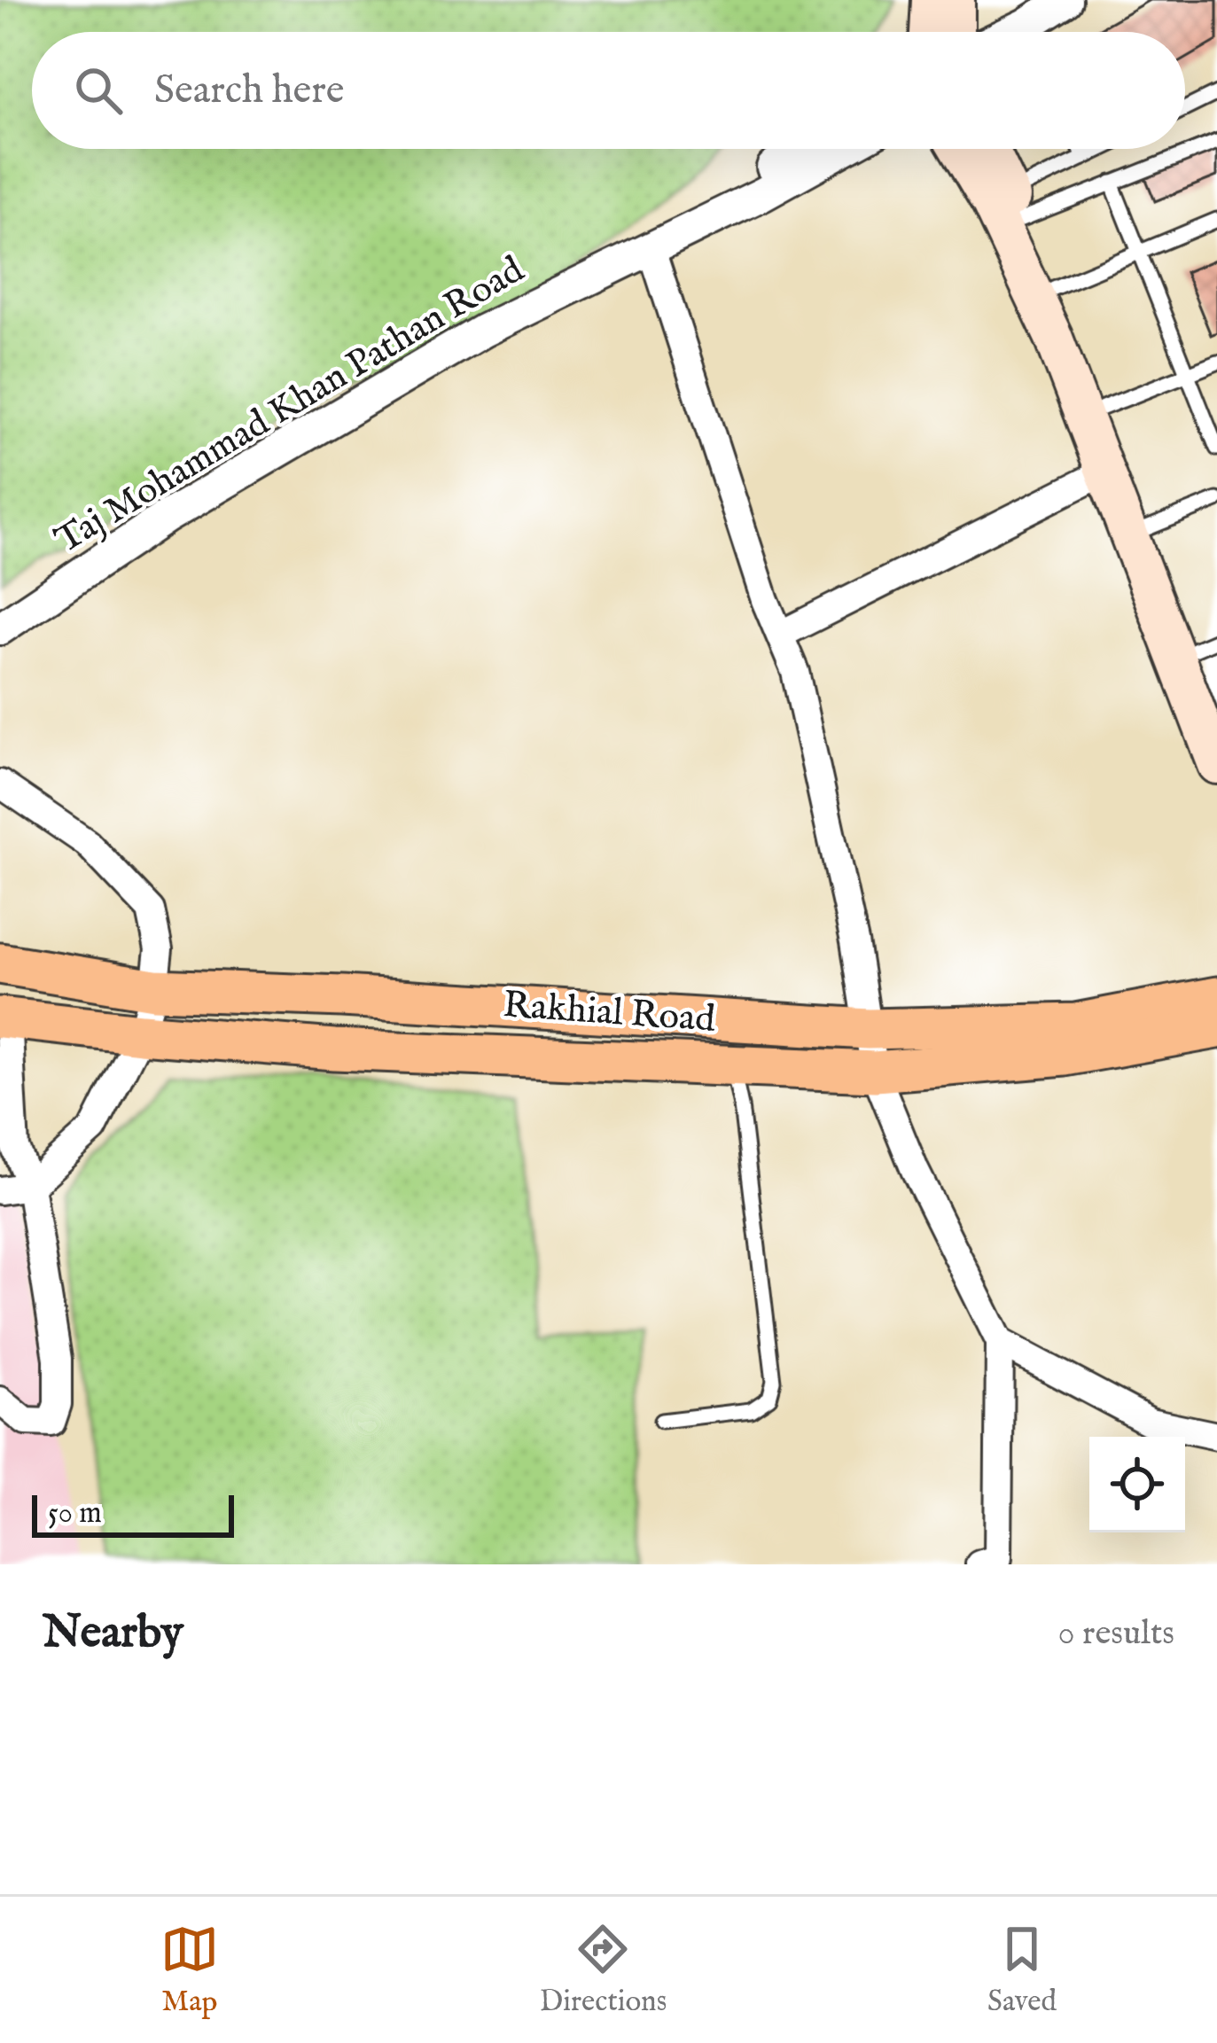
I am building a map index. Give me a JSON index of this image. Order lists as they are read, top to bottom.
{
  "streets": {
    "main road": ["Rakhial Road"],
    "street": ["Taj Mohammad Khan Pathan Road"]
  },
  "scale_bar": "50 m",
  "page": {
    "search": "Search here",
    "scale": "50 m",
    "heading": ["Nearby", "0 results"],
    "nav": ["Map", "Directions", "Saved"]
  }
}
